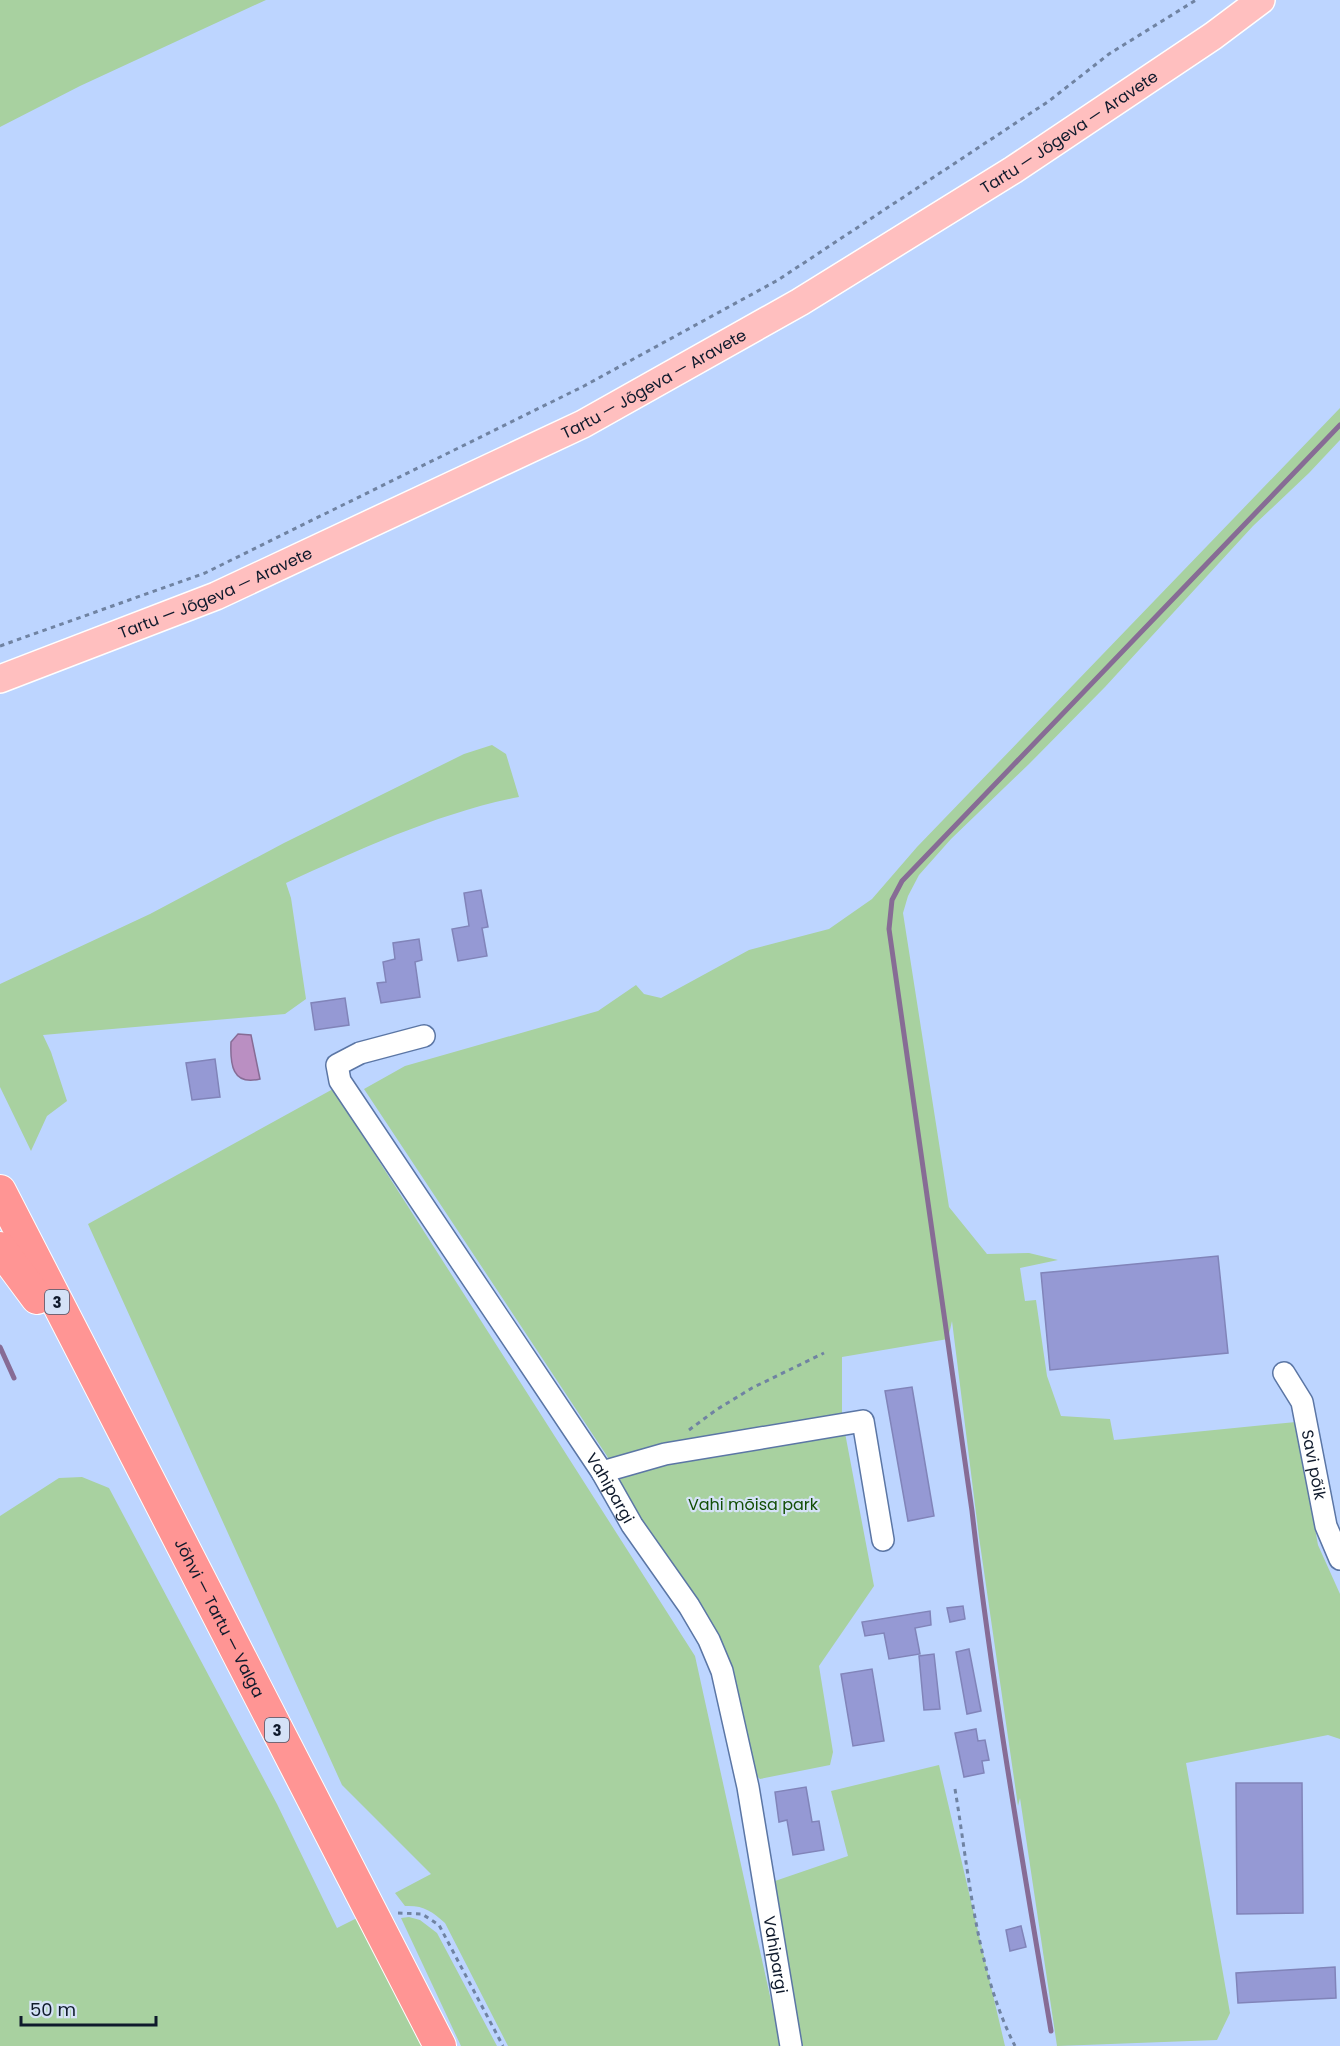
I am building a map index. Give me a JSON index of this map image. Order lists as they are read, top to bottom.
{
  "streets": {
    "highway": ["3", "Jõhvi — Tartu — Valga"],
    "main road": ["Tartu — Jõgeva — Aravete"],
    "street": ["Savi põik", "Vahipargi"]
  },
  "parks": ["Vahi mõisa park"],
  "scale_bar": "50 m"
}
